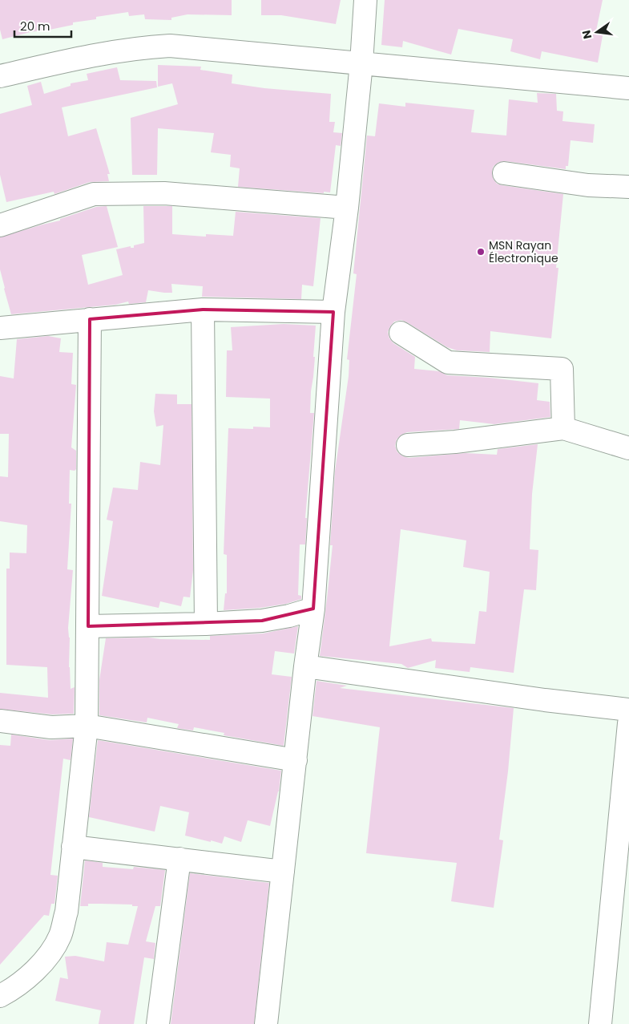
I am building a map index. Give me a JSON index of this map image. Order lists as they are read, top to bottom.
{
  "places": ["MSN Rayan Électronique"],
  "scale_bar": "20 m",
  "north": "left"
}
